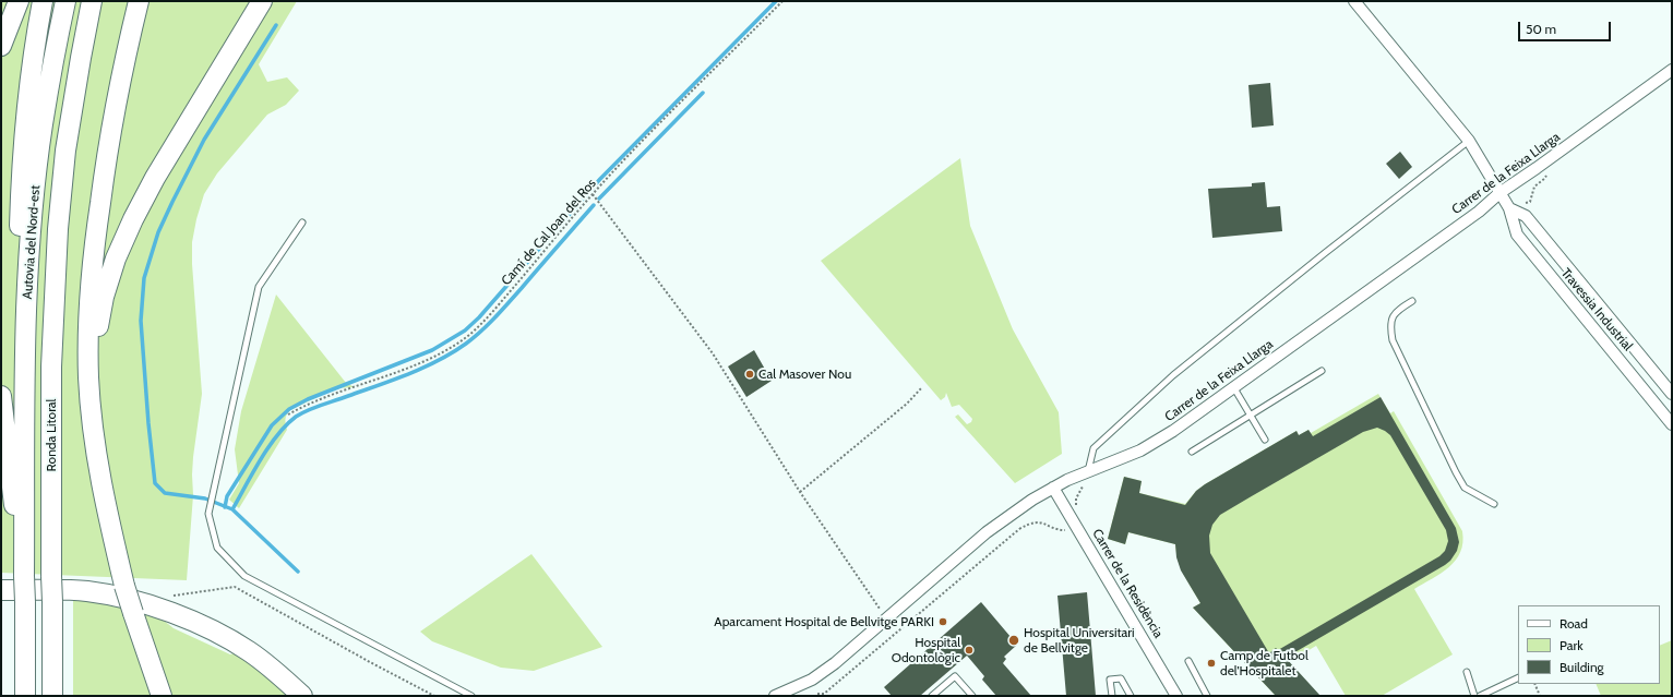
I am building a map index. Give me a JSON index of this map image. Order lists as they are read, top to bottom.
{
  "streets": {
    "highway": ["Autovia del Nord-est", "Ronda Litoral"],
    "street": ["Carrer de la Feixa Llarga", "Travessia Industrial", "Carrer de la Residència"],
    "path": ["Camí de Cal Joan del Ros"]
  },
  "crossings": [
    ["Carrer de la Feixa Llarga", "Travessia Industrial"],
    ["Carrer de la Feixa Llarga", "Carrer de la Residència"]
  ],
  "places": [
    "Cal Masover Nou",
    "Aparcament Hospital de Bellvitge PARKI",
    "Hospital Universitari de Bellvitge",
    "Hospital Odontològic",
    "Camp de Futbol del'Hospitalet"
  ],
  "legend": ["Road", "Park", "Building"],
  "scale_bar": "50 m"
}
